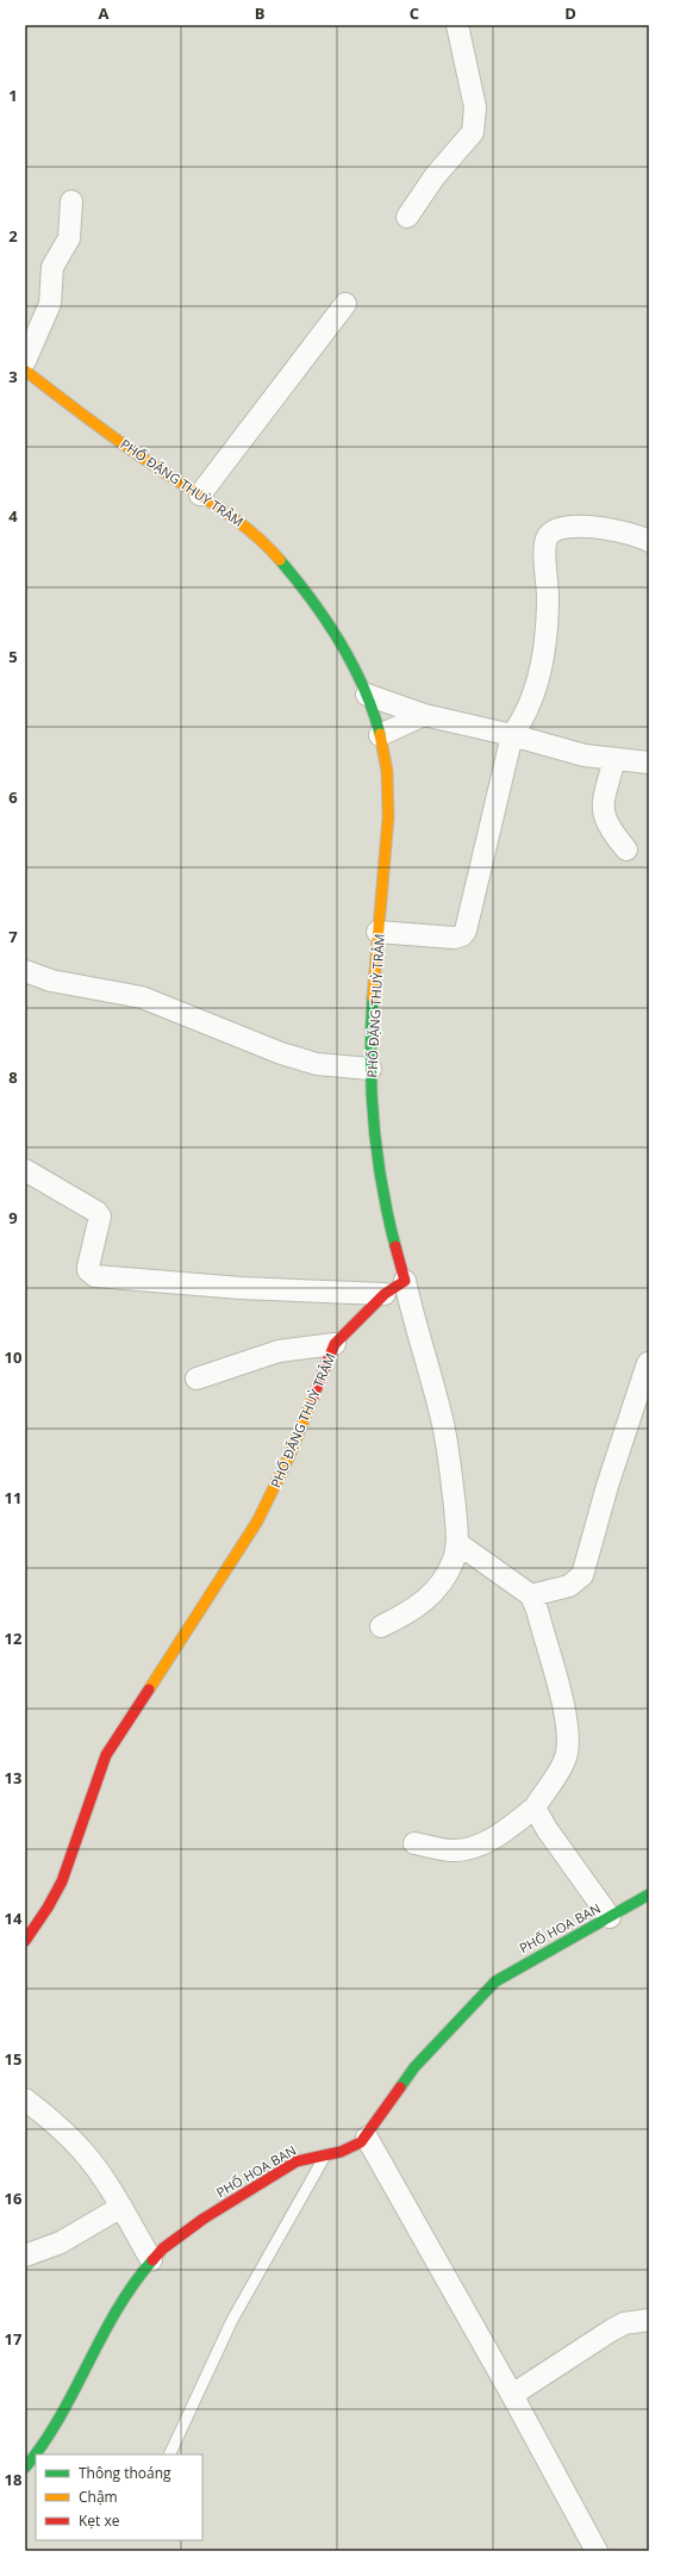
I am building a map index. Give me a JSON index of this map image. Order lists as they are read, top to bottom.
{
  "streets": {
    "street": ["PHỐ ĐẶNG THUỲ TRÂM", "PHỐ HOA BAN"]
  },
  "legend": ["Thông thoáng", "Chậm", "Kẹt xe"],
  "grid": {
    "columns": [
      "A",
      "B",
      "C",
      "D"
    ],
    "rows": [
      "1",
      "2",
      "3",
      "4",
      "5",
      "6",
      "7",
      "8",
      "9",
      "10",
      "11",
      "12",
      "13",
      "14",
      "15",
      "16",
      "17",
      "18"
    ]
  }
}
